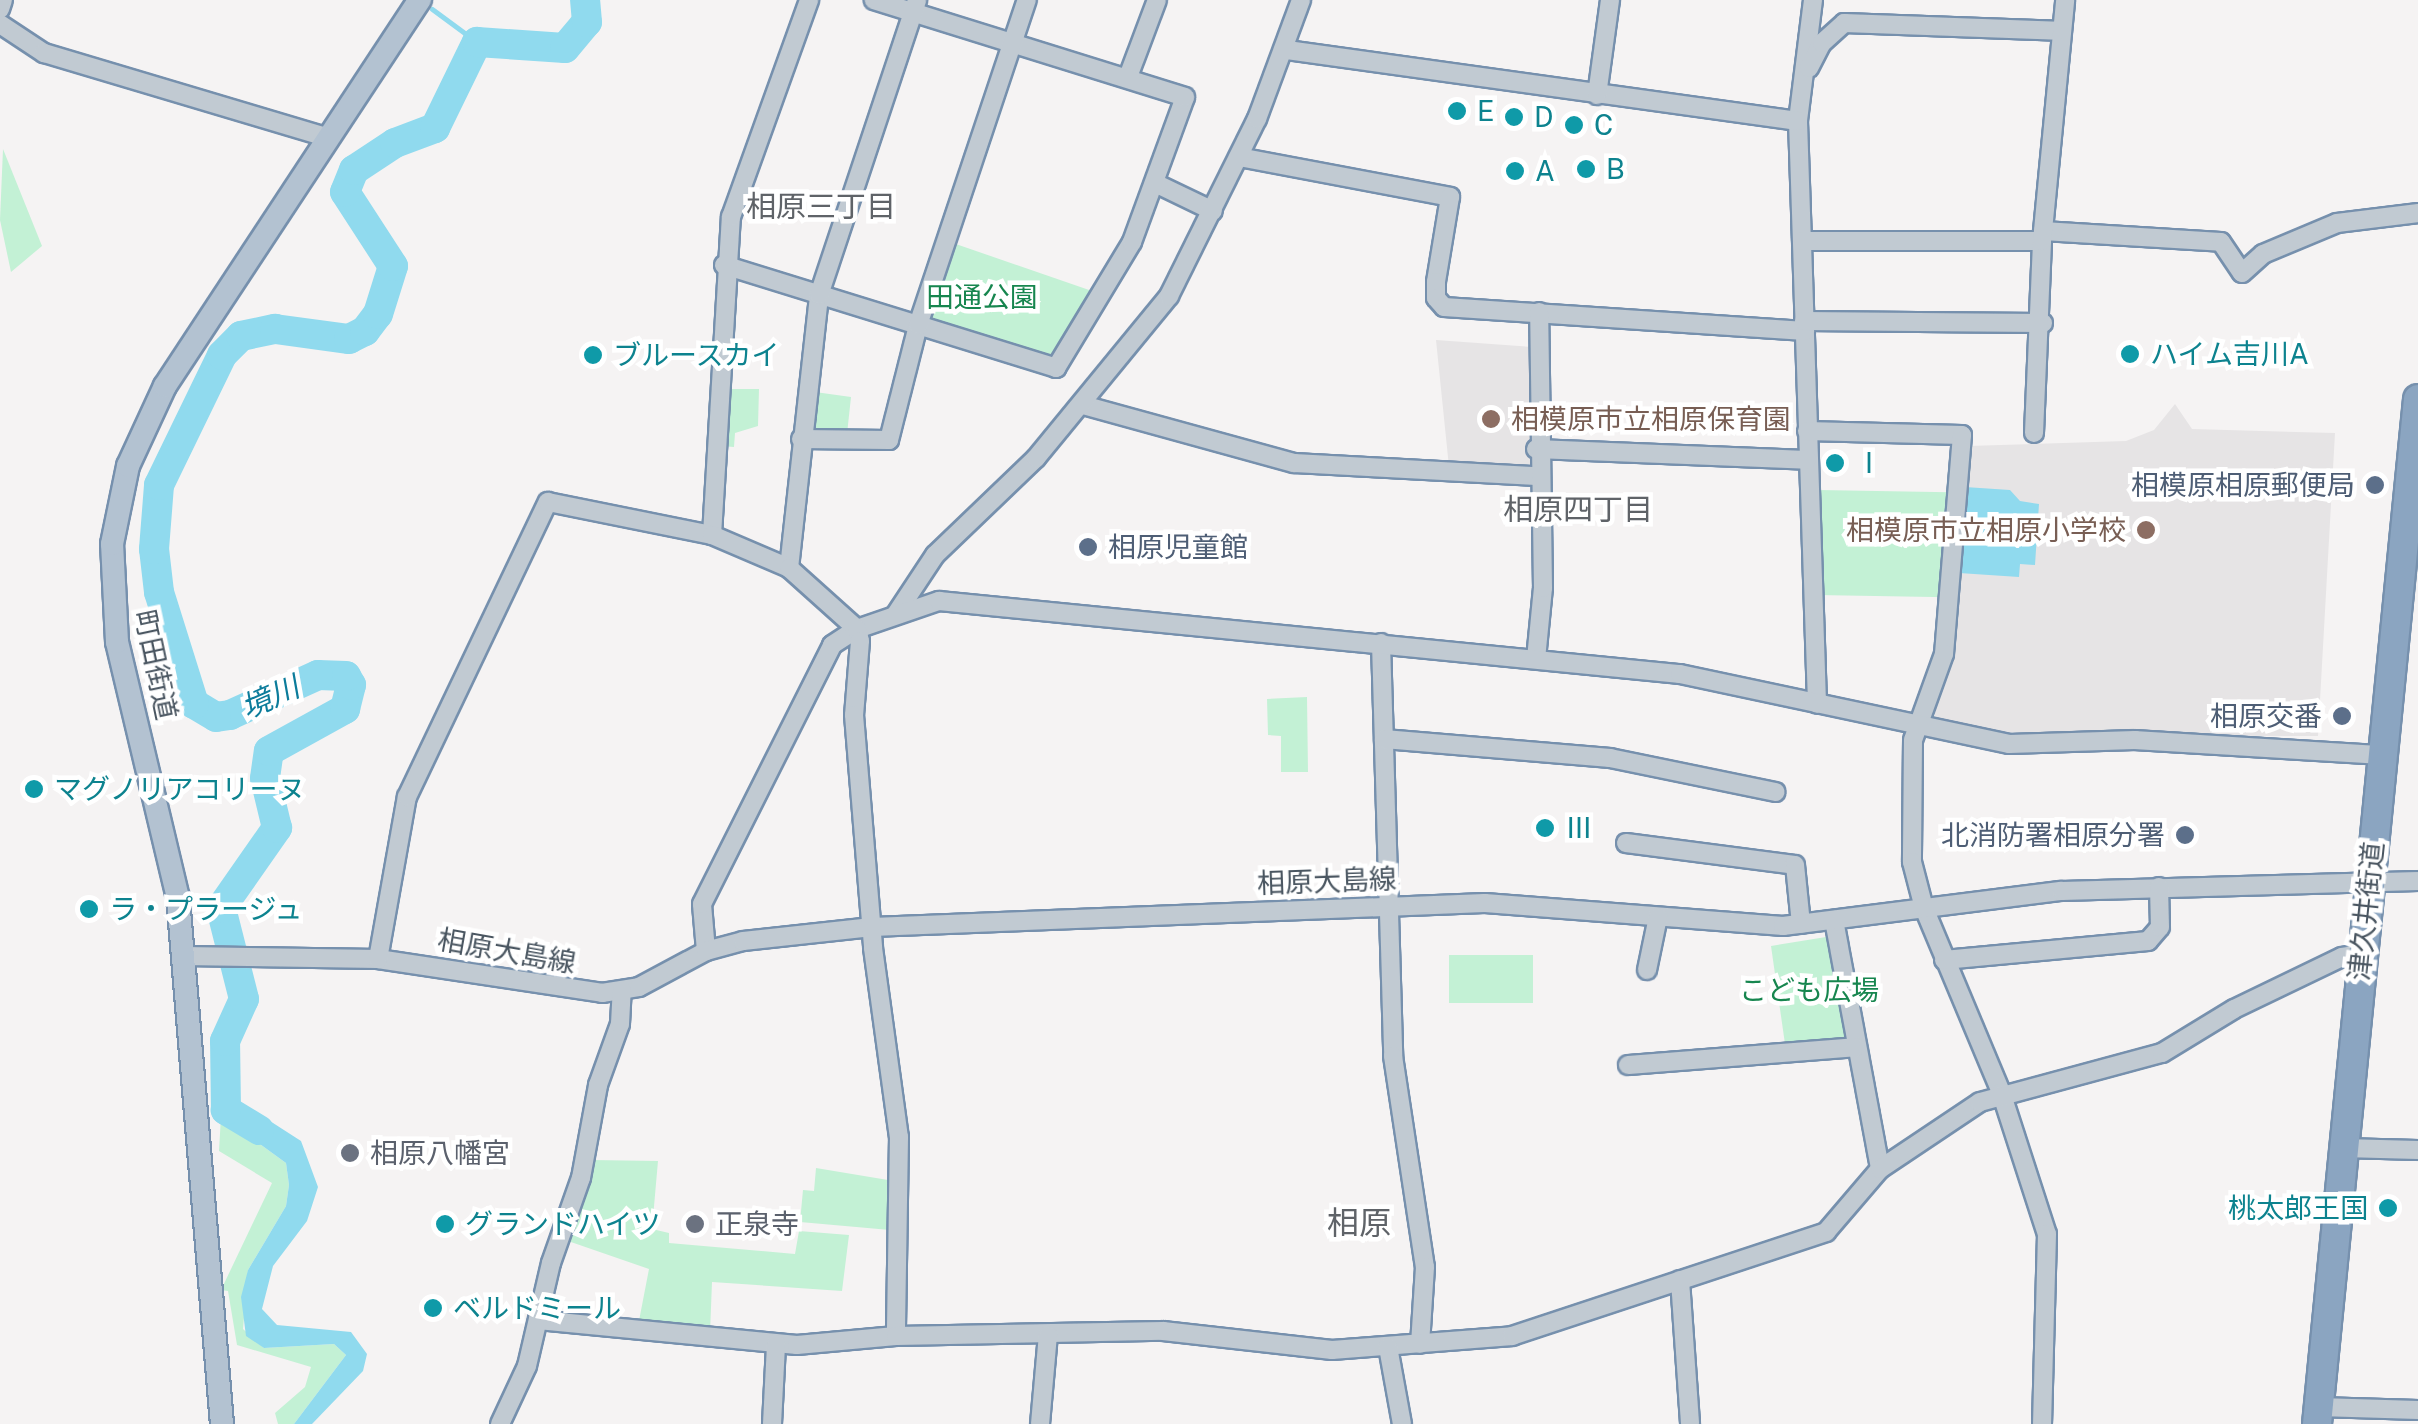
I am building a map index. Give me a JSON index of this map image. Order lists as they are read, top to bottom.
{
  "streets": {
    "highway": ["津久井街道"],
    "main road": ["町田街道"],
    "street": ["相原大島線"]
  },
  "crossings": [
    ["町田街道", "相原大島線"],
    ["相原大島線", "津久井街道"]
  ],
  "districts": ["相原三丁目", "相原四丁目", "相原"],
  "water": ["境川"],
  "parks": ["田通公園", "こども広場"],
  "places": [
    "E",
    "D",
    "C",
    "B",
    "A",
    "ハイム吉川A",
    "ブルースカイ",
    "相模原市立相原保育園",
    "Ⅰ",
    "相模原相原郵便局",
    "相模原市立相原小学校",
    "相原児童館",
    "相原交番",
    "マグノリアコリーヌ",
    "Ⅲ",
    "北消防署相原分署",
    "ラ・プラージュ",
    "相原八幡宮",
    "桃太郎王国",
    "グランドハイツ",
    "正泉寺",
    "ベルドミール"
  ]
}
